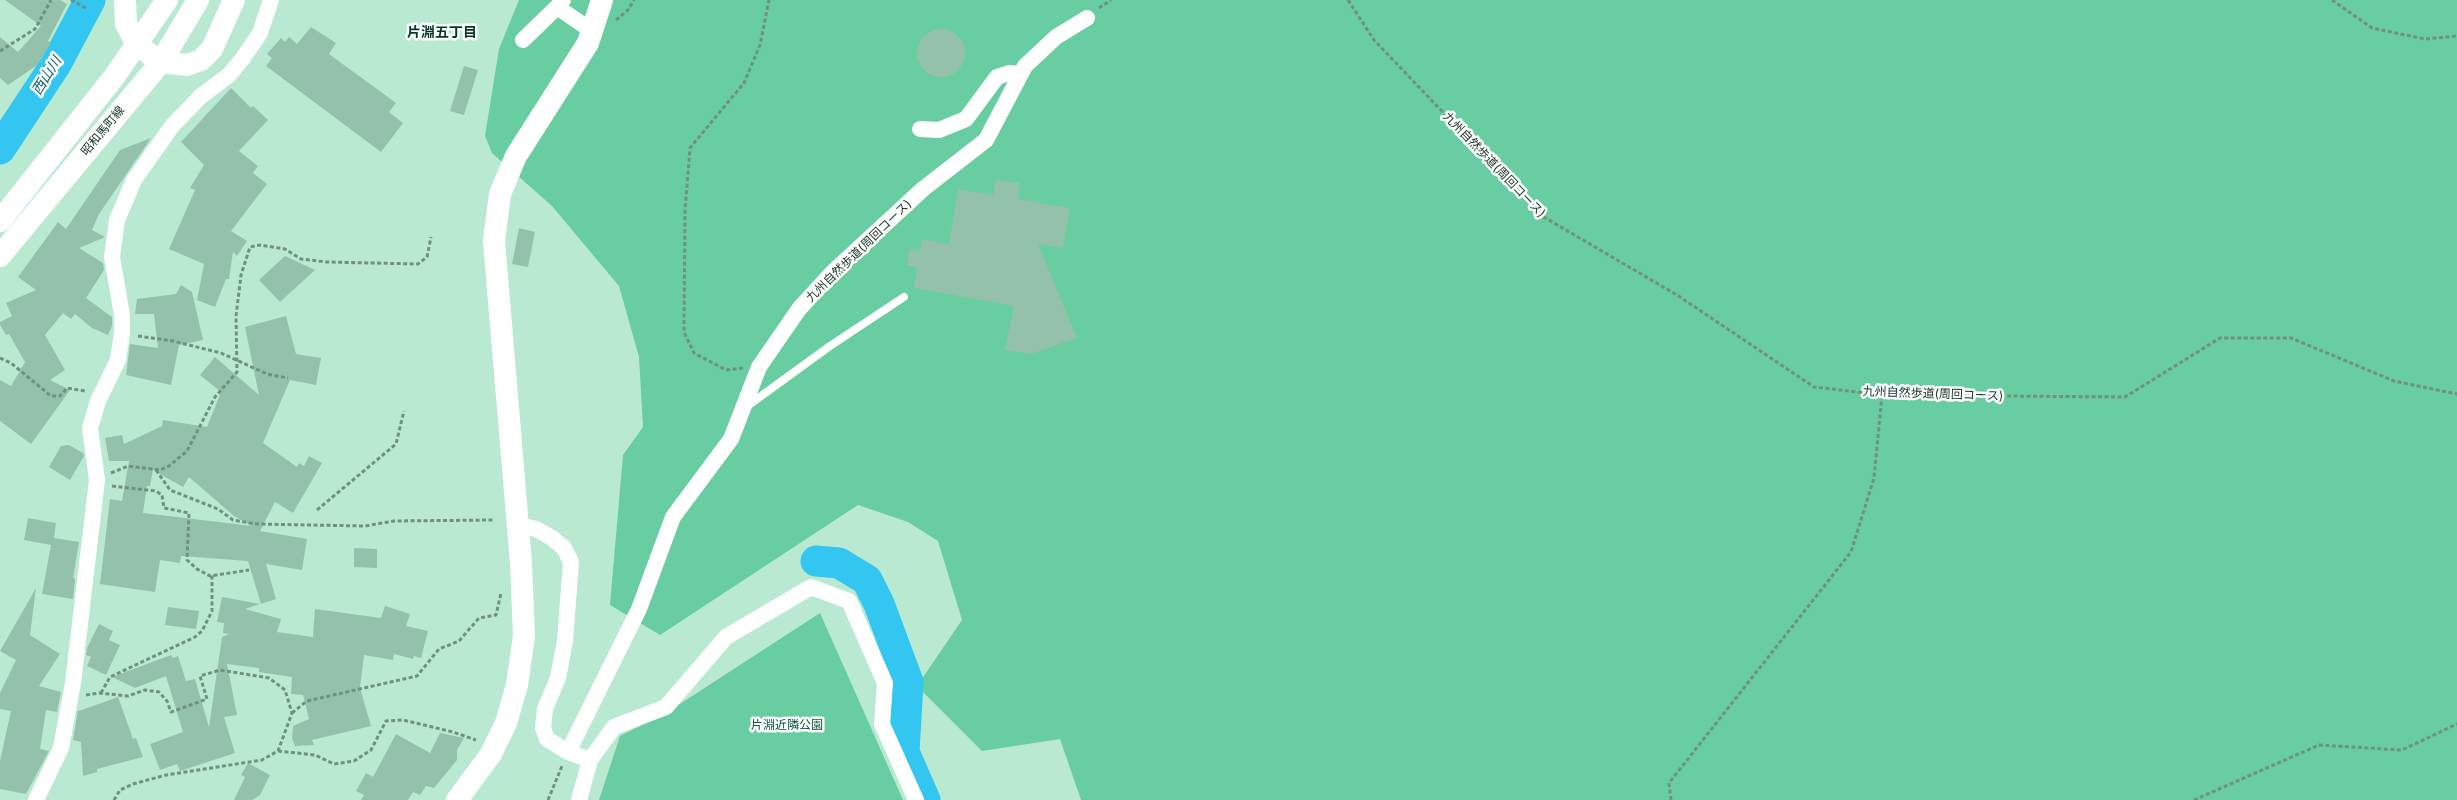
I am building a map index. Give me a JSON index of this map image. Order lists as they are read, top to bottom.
{
  "streets": {
    "street": ["昭和馬町線", "九州自然歩道(周回コース)"]
  },
  "districts": ["片淵五丁目"],
  "water": ["西山川"],
  "parks": ["片淵近隣公園"]
}
